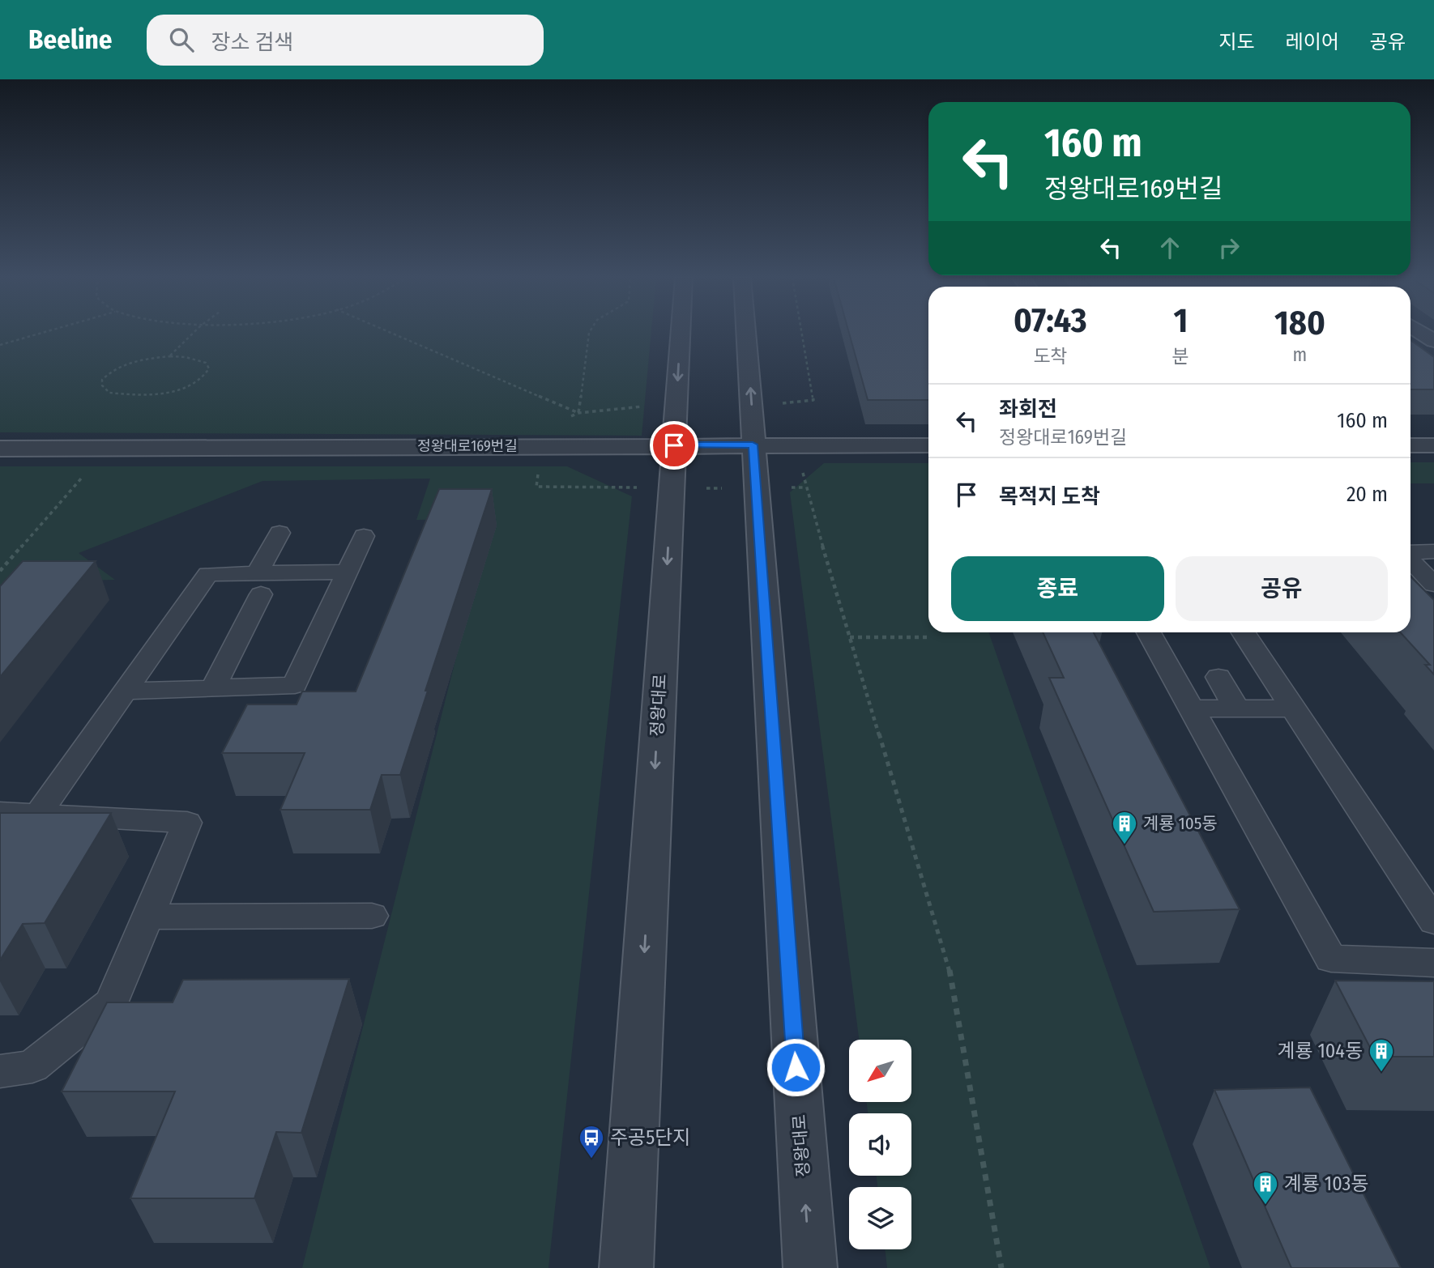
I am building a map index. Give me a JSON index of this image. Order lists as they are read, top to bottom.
{
  "streets": {
    "street": ["정왕대로169번길", "정왕대로"]
  },
  "crossings": [
    ["정왕대로169번길", "정왕대로"]
  ],
  "places": {
    "building": ["계룡 105동", "계룡 104동", "계룡 103동"],
    "bus stop": ["주공5단지"]
  },
  "north": "bottom left",
  "page": {
    "header": "Beeline",
    "search": "장소 검색",
    "nav": ["지도", "레이어", "공유"],
    "turn": ["160 m", "정왕대로169번길"],
    "eta": [
      "07:43",
      "도착",
      "1",
      "분",
      "180",
      "m"
    ],
    "list": [
      {
        "name": "좌회전",
        "note": "정왕대로169번길",
        "value": "160 m"
      },
      {
        "name": "목적지 도착",
        "value": "20 m"
      }
    ],
    "buttons": ["종료", "공유"]
  }
}
